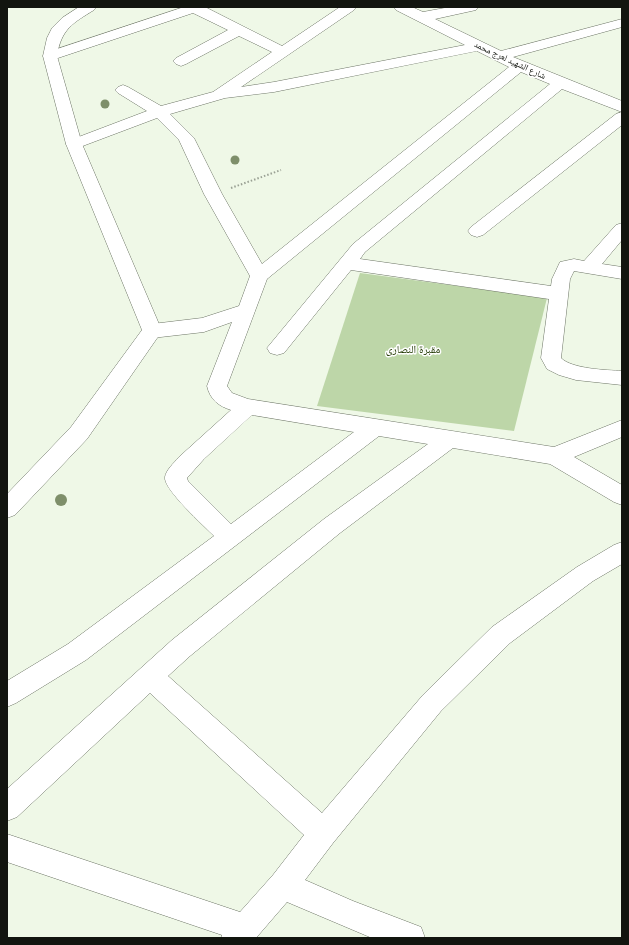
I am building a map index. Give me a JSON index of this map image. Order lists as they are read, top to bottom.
{
  "streets": {
    "street": ["شارع الشهيد لعرج محمد"]
  },
  "parks": ["مقبرة النصارى"]
}
